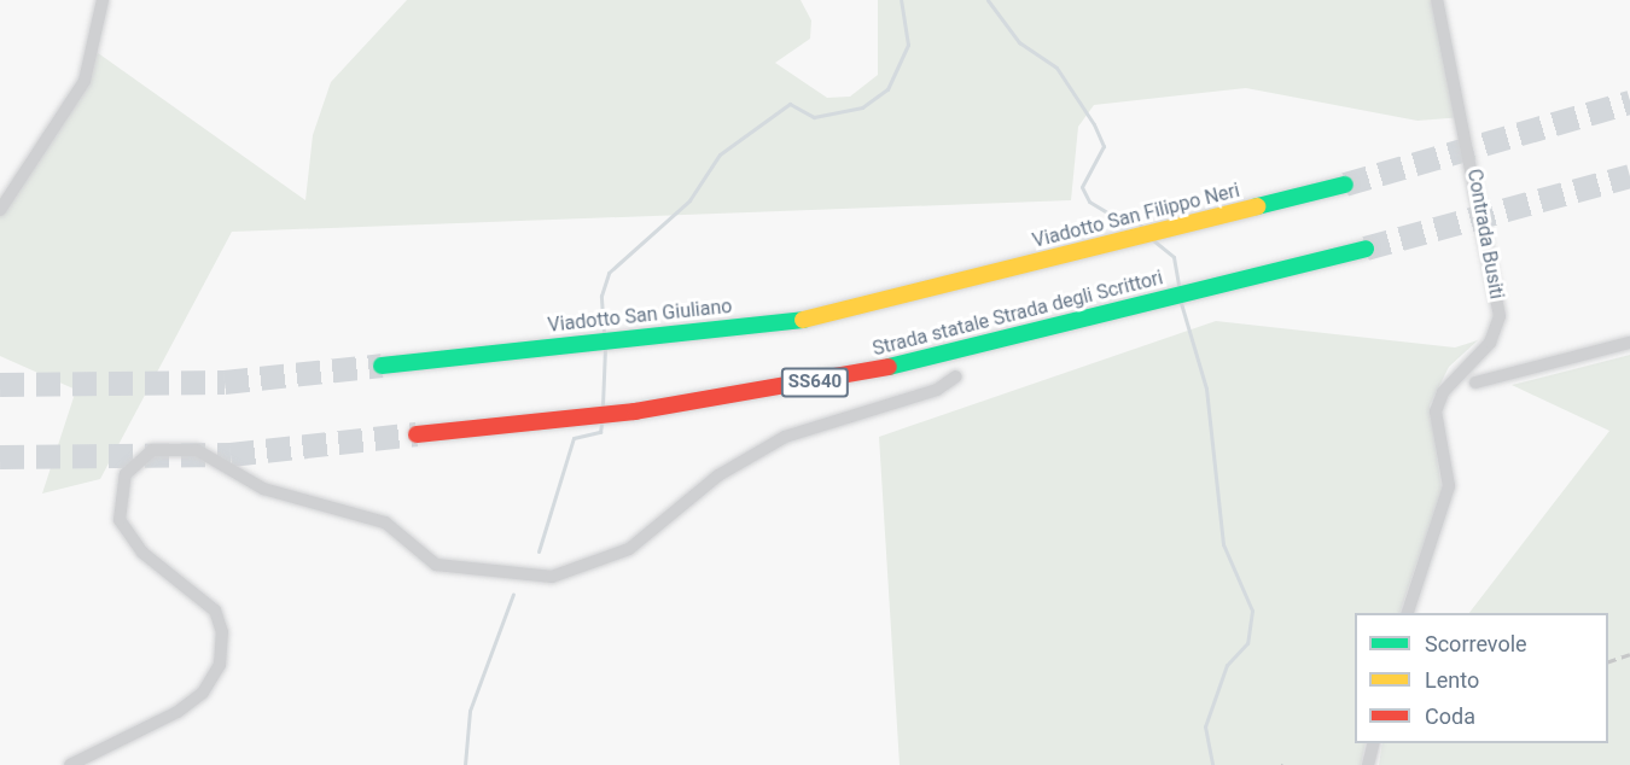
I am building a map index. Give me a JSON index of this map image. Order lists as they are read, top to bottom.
{
  "streets": {
    "highway": [
      "Viadotto San Filippo Neri",
      "Strada statale Strada degli Scrittori",
      "Viadotto San Giuliano",
      "SS640"
    ],
    "street": ["Contrada Busiti"]
  },
  "crossings": [
    ["Viadotto San Filippo Neri", "Viadotto San Giuliano"]
  ],
  "legend": ["Scorrevole", "Lento", "Coda"]
}
